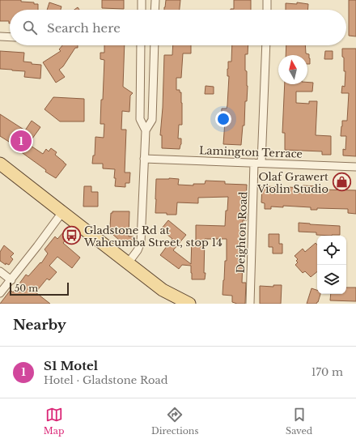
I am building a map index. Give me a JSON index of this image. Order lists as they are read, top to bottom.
{
  "streets": {
    "street": ["Lamington Terrace", "Deighton Road"]
  },
  "crossings": [
    ["Lamington Terrace", "Deighton Road"]
  ],
  "places": {
    "shop": ["Olaf Grawert Violin Studio"],
    "bus stop": ["Gladstone Rd at Wahcumba Street, stop 14"]
  },
  "scale_bar": "50 m",
  "north": "top",
  "page": {
    "search": "Search here",
    "pins": "1",
    "scale": "50 m",
    "heading": "Nearby",
    "list": [
      {
        "mark": "1",
        "name": "S1 Motel",
        "note": "Hotel · Gladstone Road",
        "value": "170 m"
      }
    ],
    "nav": ["Map", "Directions", "Saved"]
  }
}
